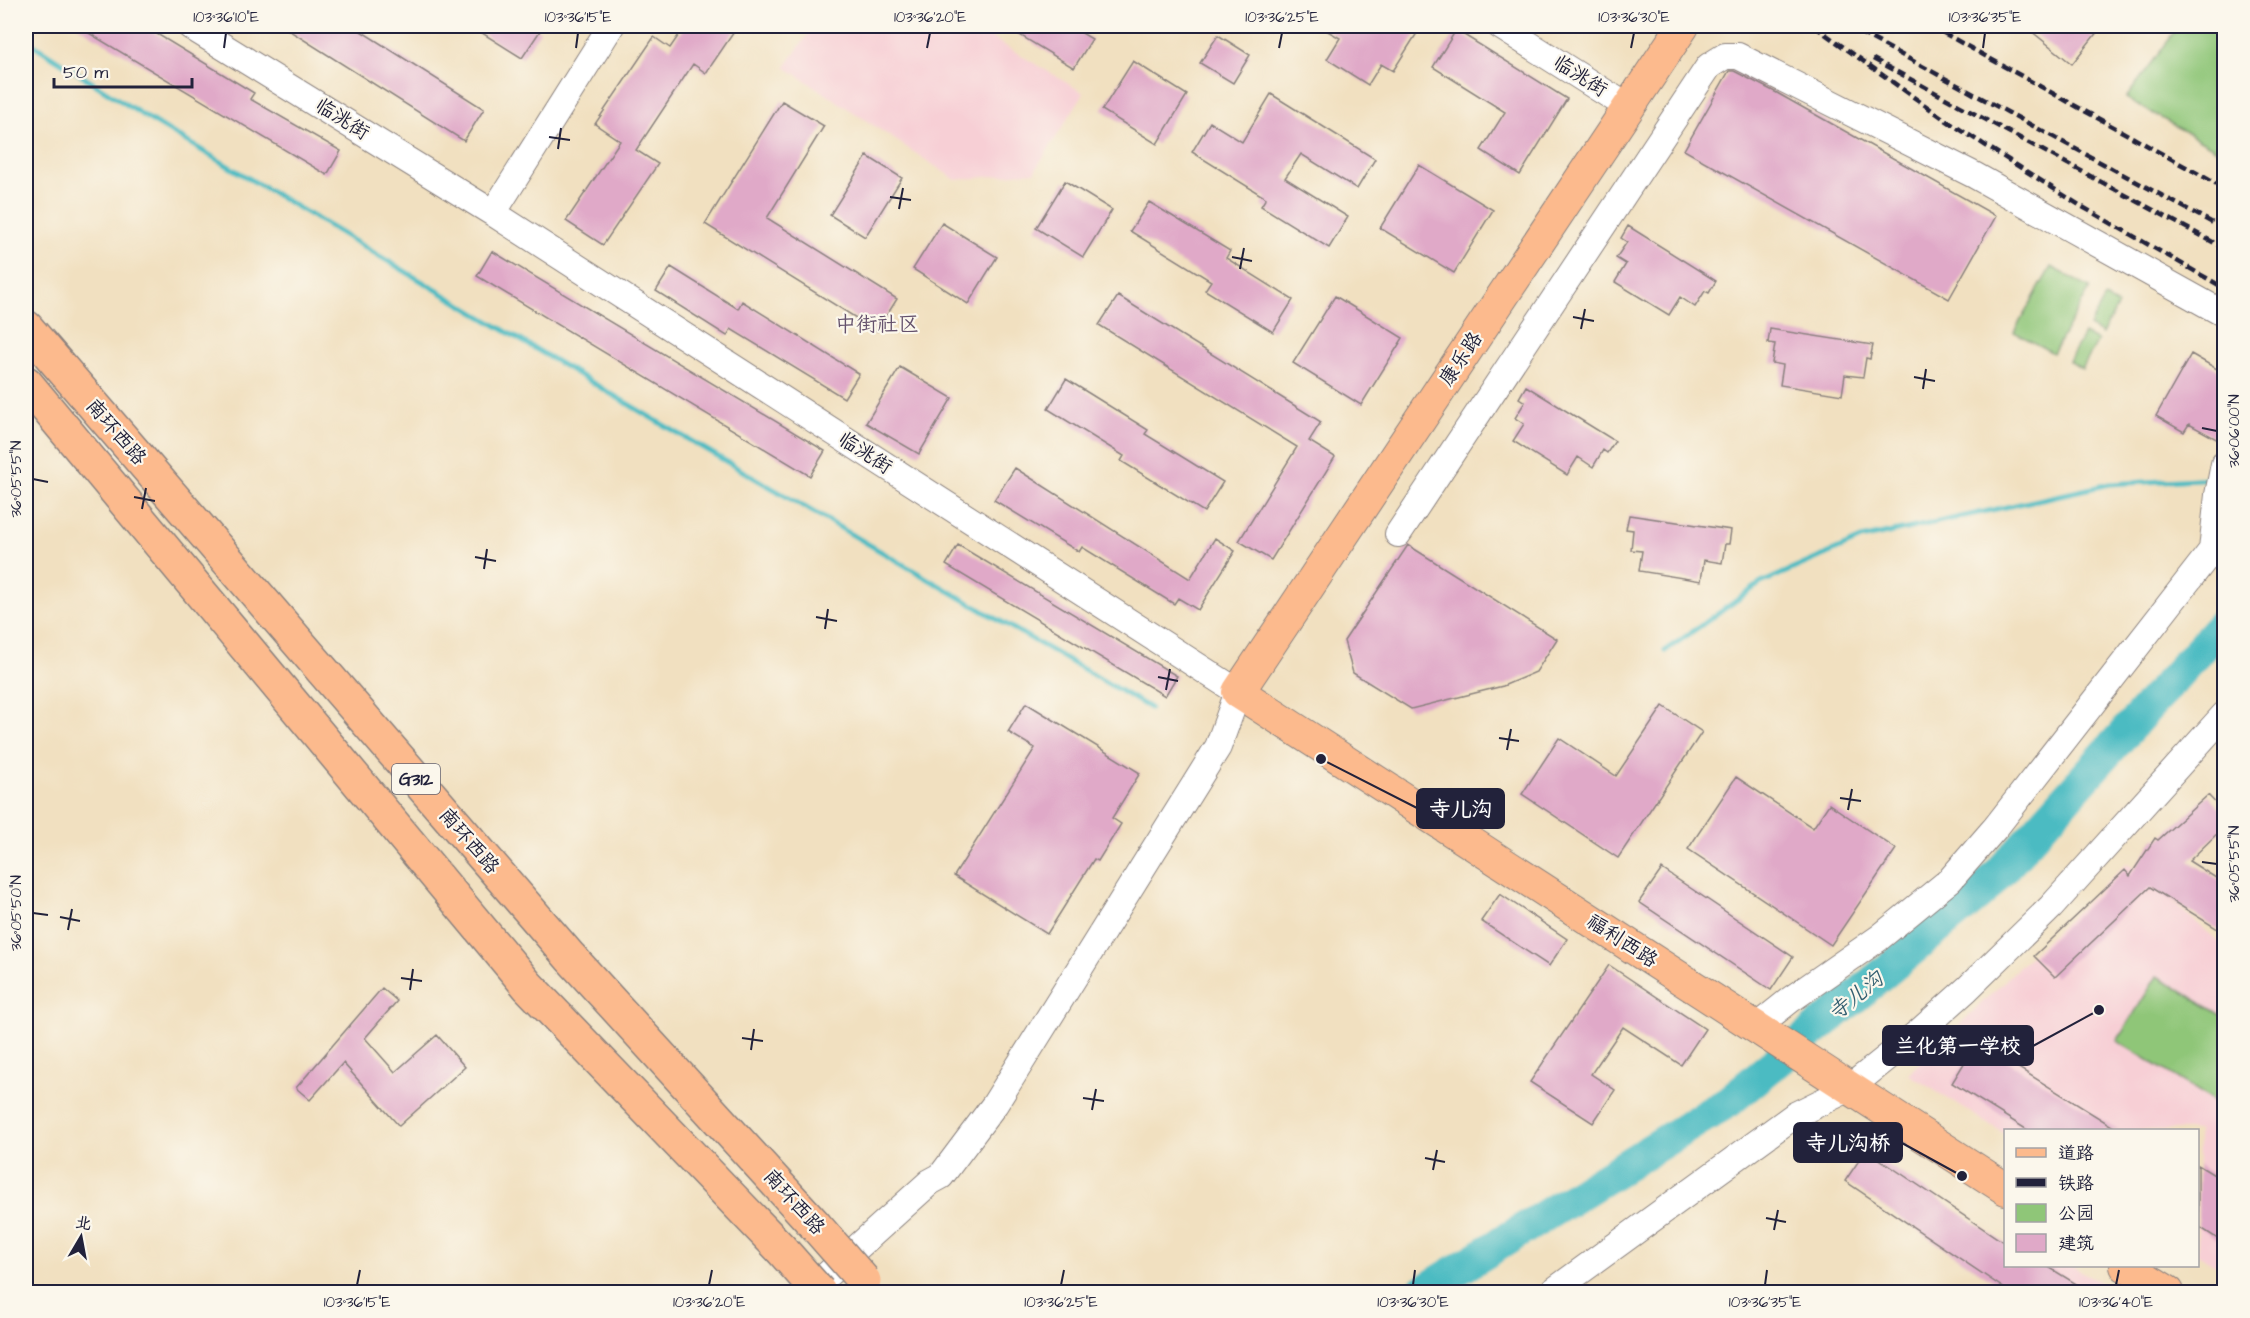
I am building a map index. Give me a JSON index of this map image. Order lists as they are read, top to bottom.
{
  "streets": {
    "highway": ["南环西路", "G312"],
    "main road": ["康乐路", "福利西路"],
    "street": ["临洮街"]
  },
  "crossings": [
    ["临洮街", "康乐路"],
    ["临洮街", "福利西路"],
    ["康乐路", "福利西路"]
  ],
  "districts": ["中街社区"],
  "water": ["寺儿沟"],
  "places": ["寺儿沟", "兰化第一学校", "寺儿沟桥"],
  "legend": [
    "道路",
    "铁路",
    "公园",
    "建筑"
  ],
  "scale_bar": "50 m",
  "north": "top",
  "coordinates": [
    "103°36'10\"E",
    "103°36'15\"E",
    "103°36'20\"E",
    "103°36'25\"E",
    "103°36'30\"E",
    "103°36'35\"E",
    "36°06'00\"N",
    "36°05'55\"N",
    "36°05'50\"N",
    "103°36'40\"E"
  ]
}
